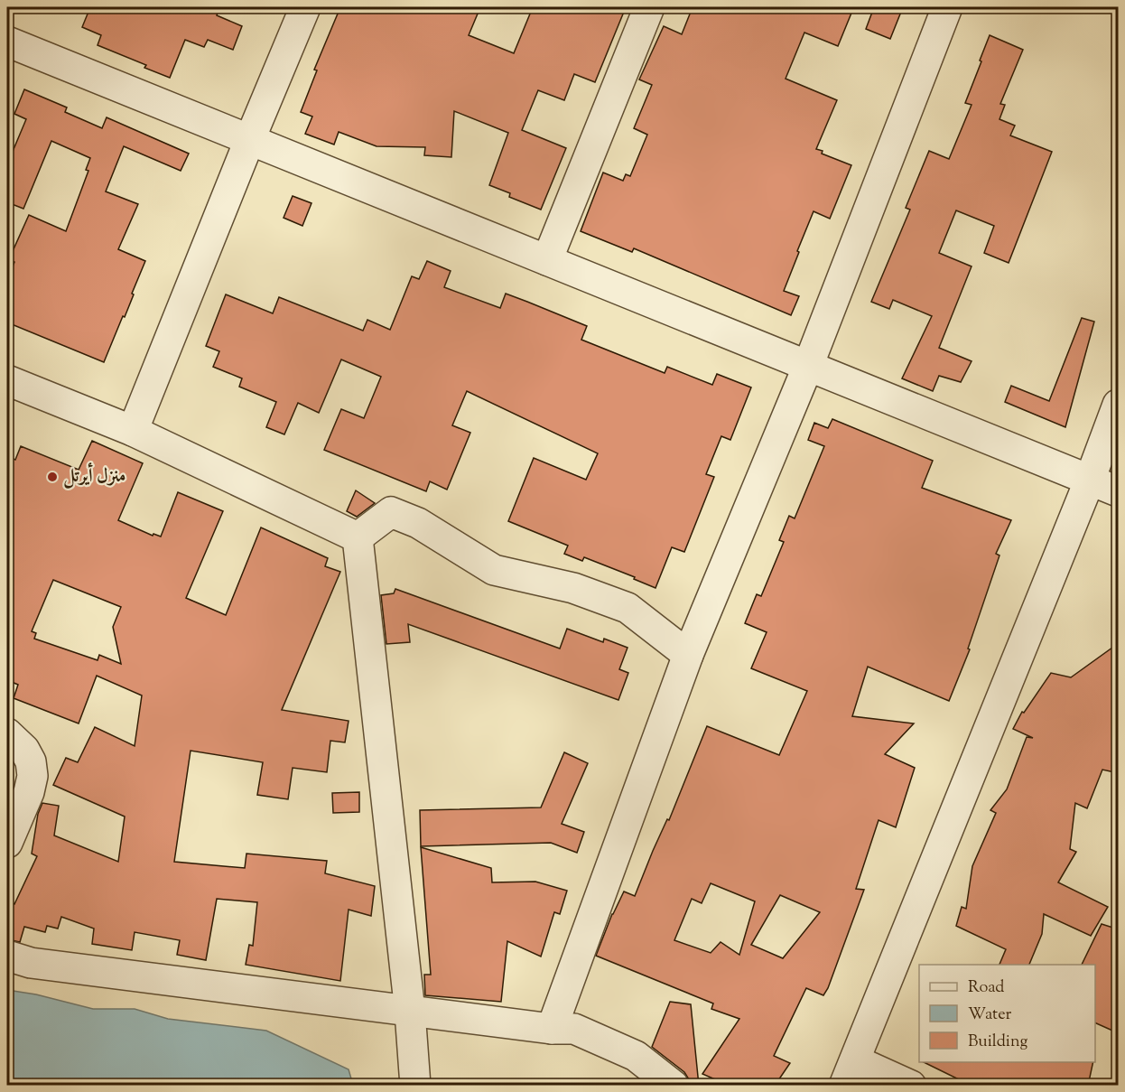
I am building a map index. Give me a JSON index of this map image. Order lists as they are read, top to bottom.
{
  "places": ["منزل أيرتل"],
  "legend": ["Road", "Water", "Building"]
}
